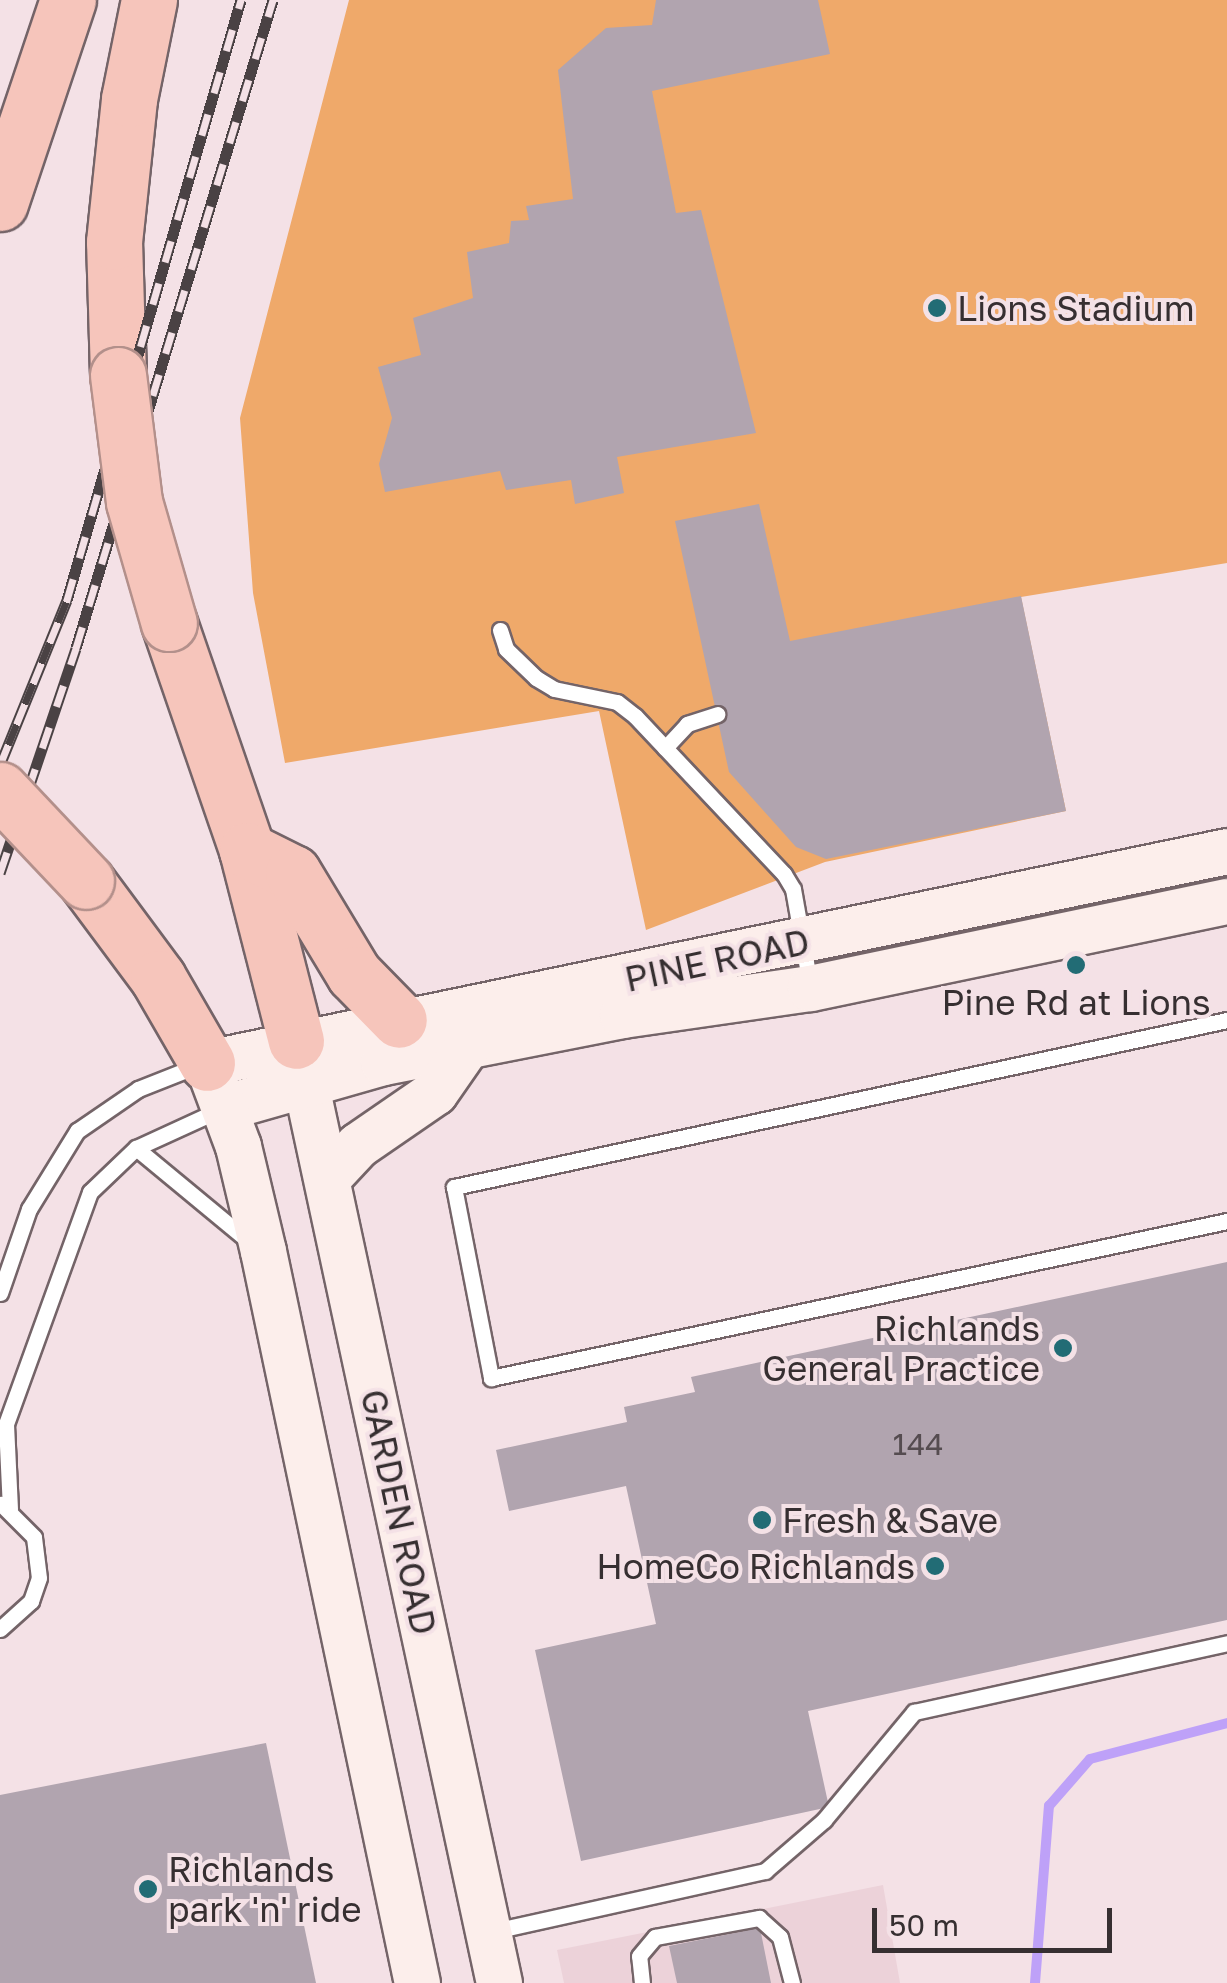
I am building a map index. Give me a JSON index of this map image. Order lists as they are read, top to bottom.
{
  "streets": {
    "main road": ["PINE ROAD", "GARDEN ROAD"]
  },
  "crossings": [
    ["PINE ROAD", "GARDEN ROAD"]
  ],
  "places": [
    "Lions Stadium",
    "Pine Rd at Lions",
    "Richlands General Practice",
    "Fresh & Save",
    "HomeCo Richlands",
    "Richlands park 'n' ride"
  ],
  "house_numbers": ["144"],
  "scale_bar": "50 m"
}
